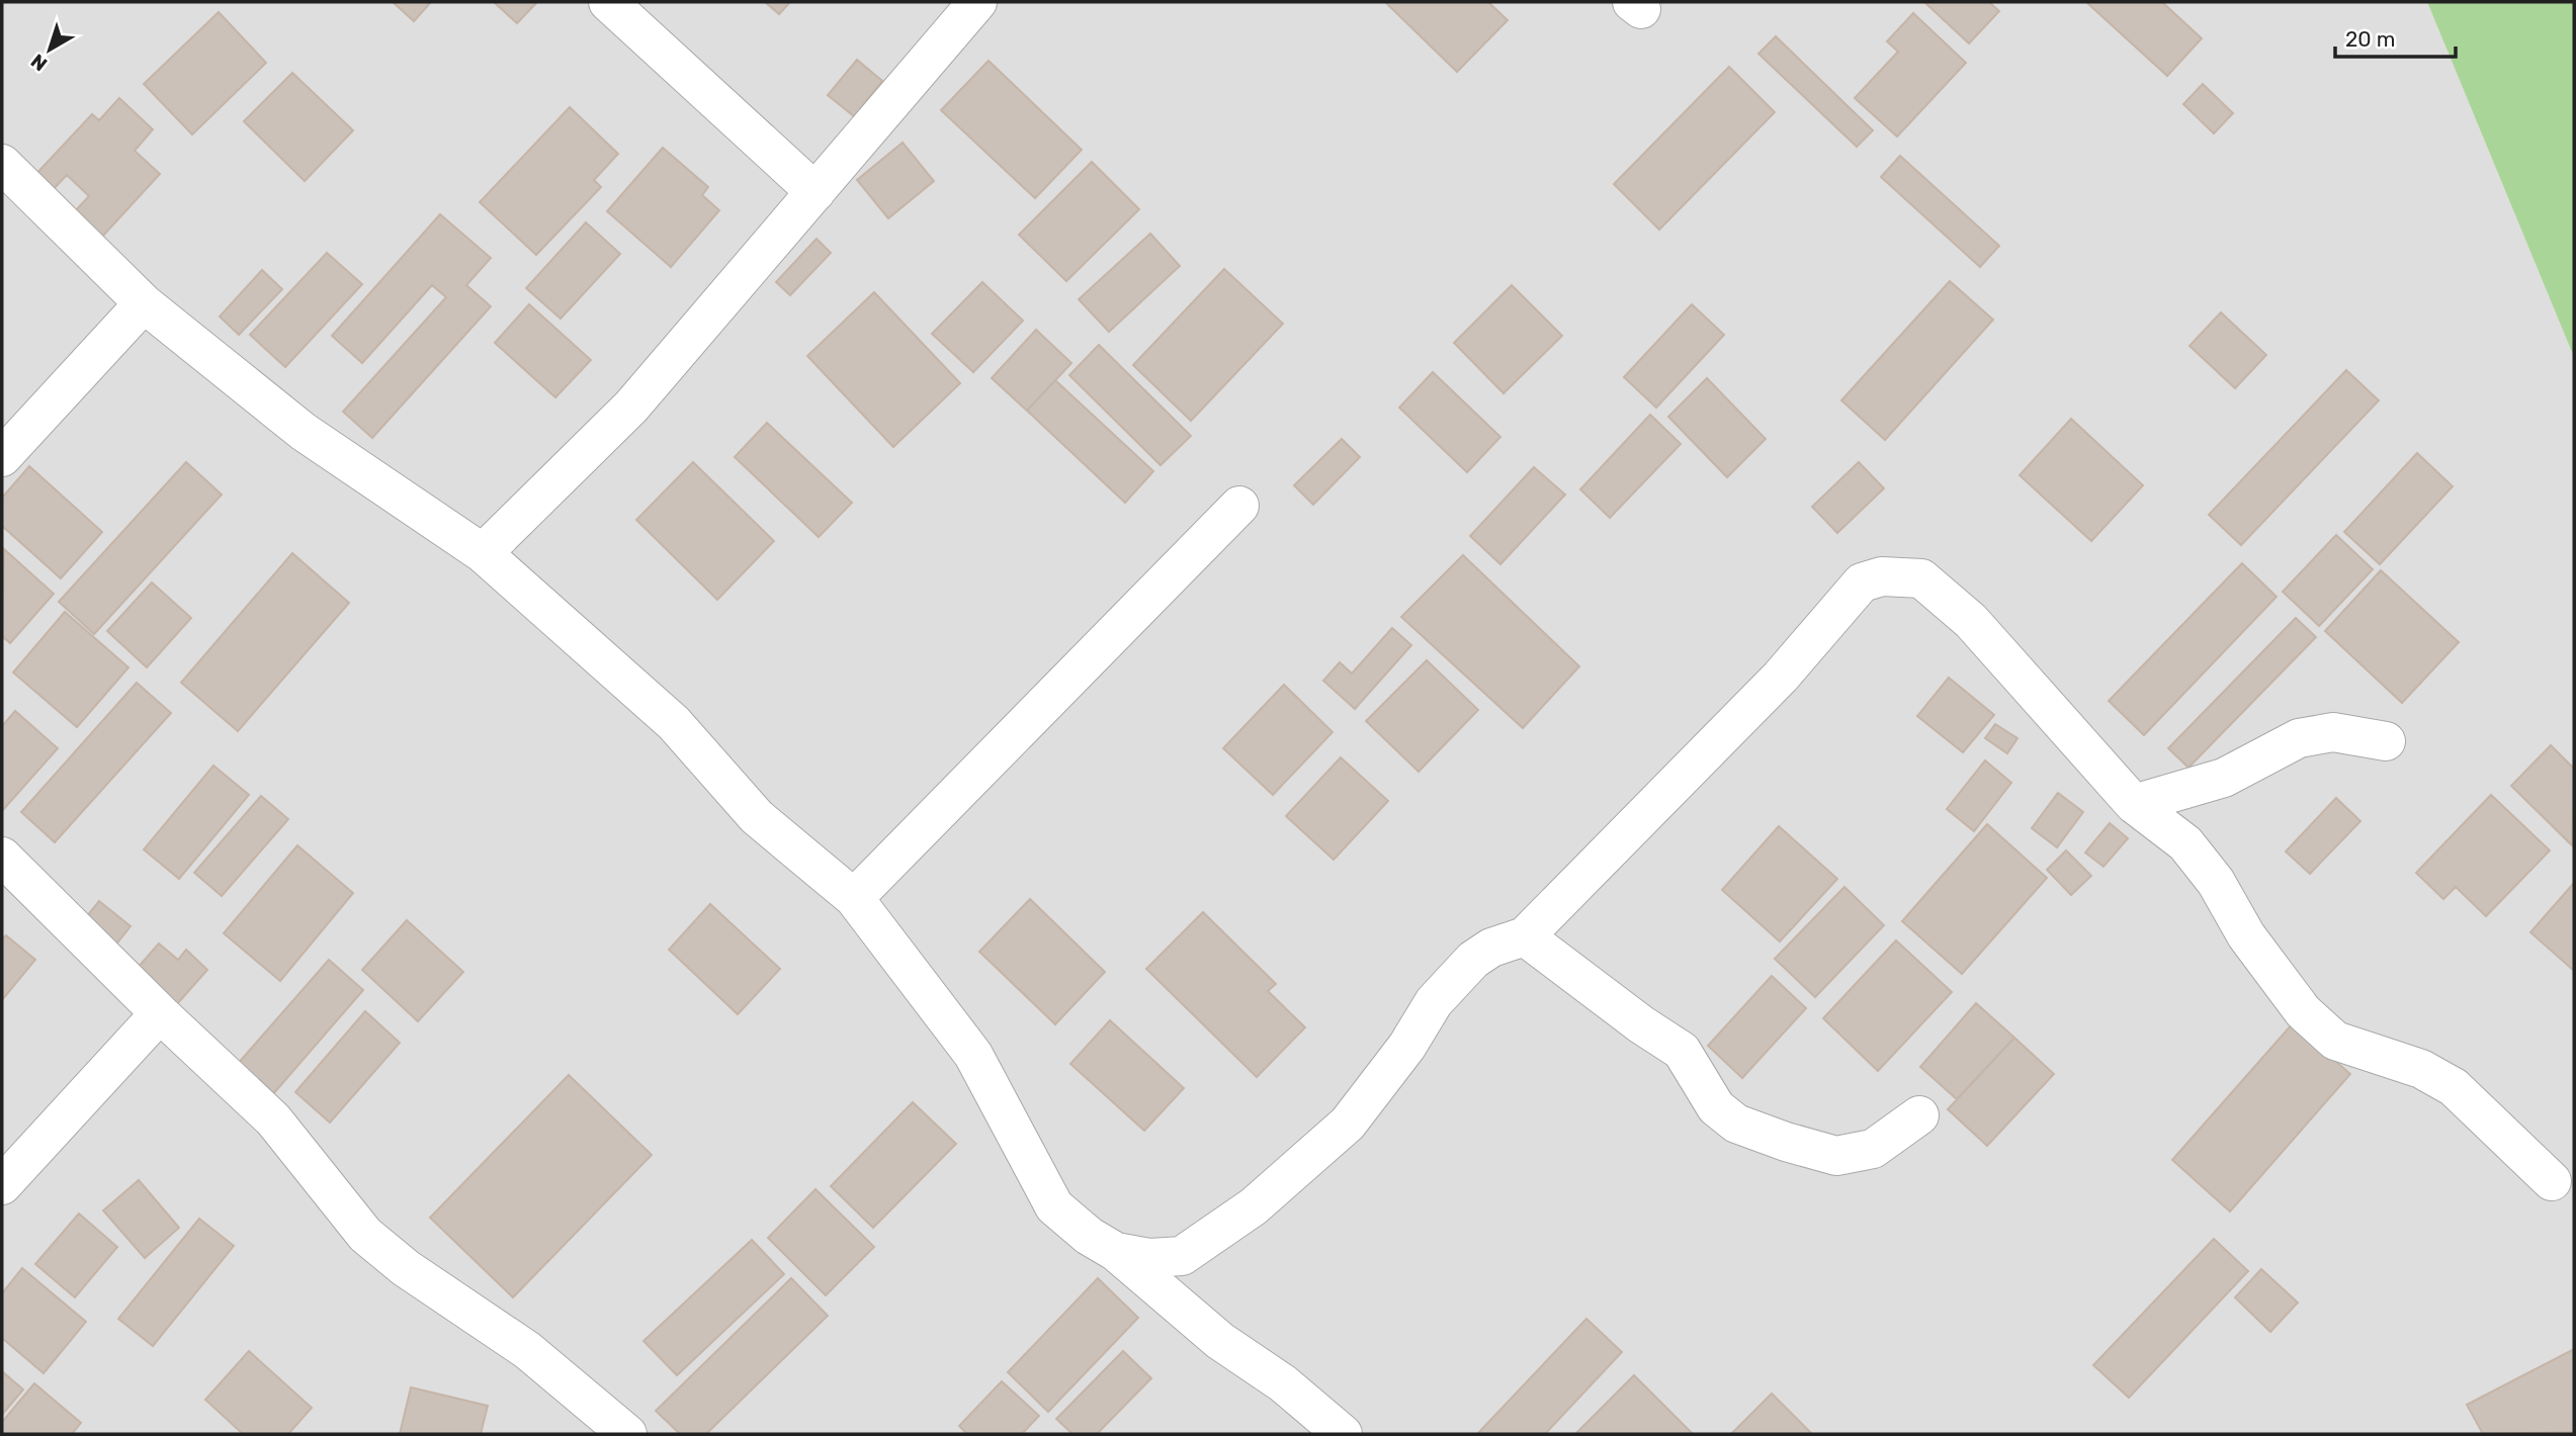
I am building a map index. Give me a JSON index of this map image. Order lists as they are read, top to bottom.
{
  "scale_bar": "20 m",
  "north": "bottom left"
}
